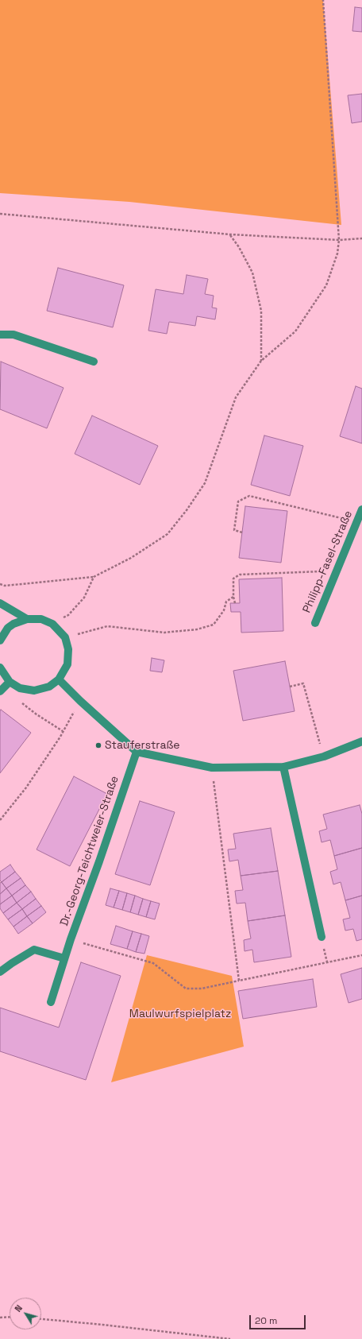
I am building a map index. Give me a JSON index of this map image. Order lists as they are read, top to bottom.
{
  "streets": {
    "street": ["Philipp-Fasel-Straße", "Dr.-Georg-Teichtweier-Straße"]
  },
  "parks": ["Maulwurfspielplatz"],
  "places": ["Stauferstraße"],
  "scale_bar": "20 m",
  "north": "top left"
}
